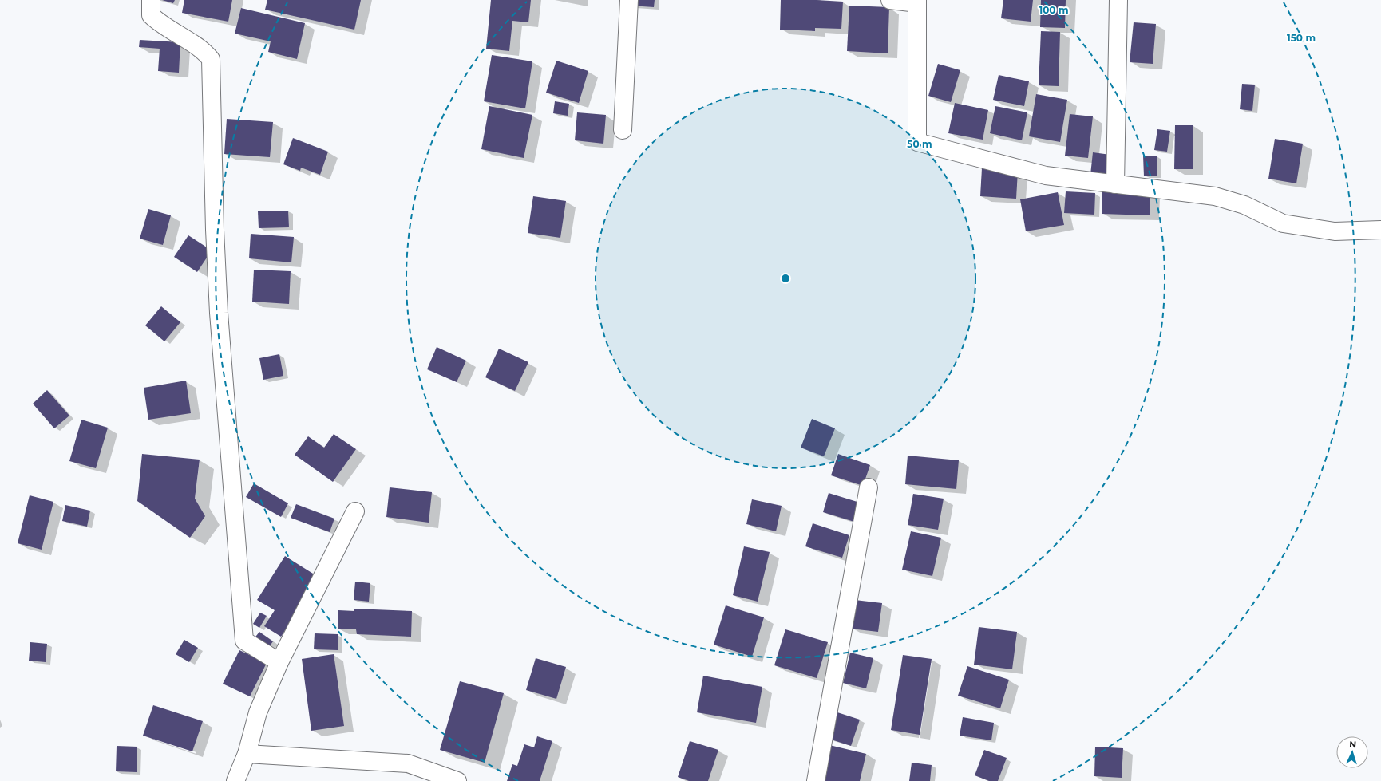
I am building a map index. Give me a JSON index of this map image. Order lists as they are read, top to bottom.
{
  "north": "top",
  "rings": ["100 m", "150 m", "50 m"]
}
